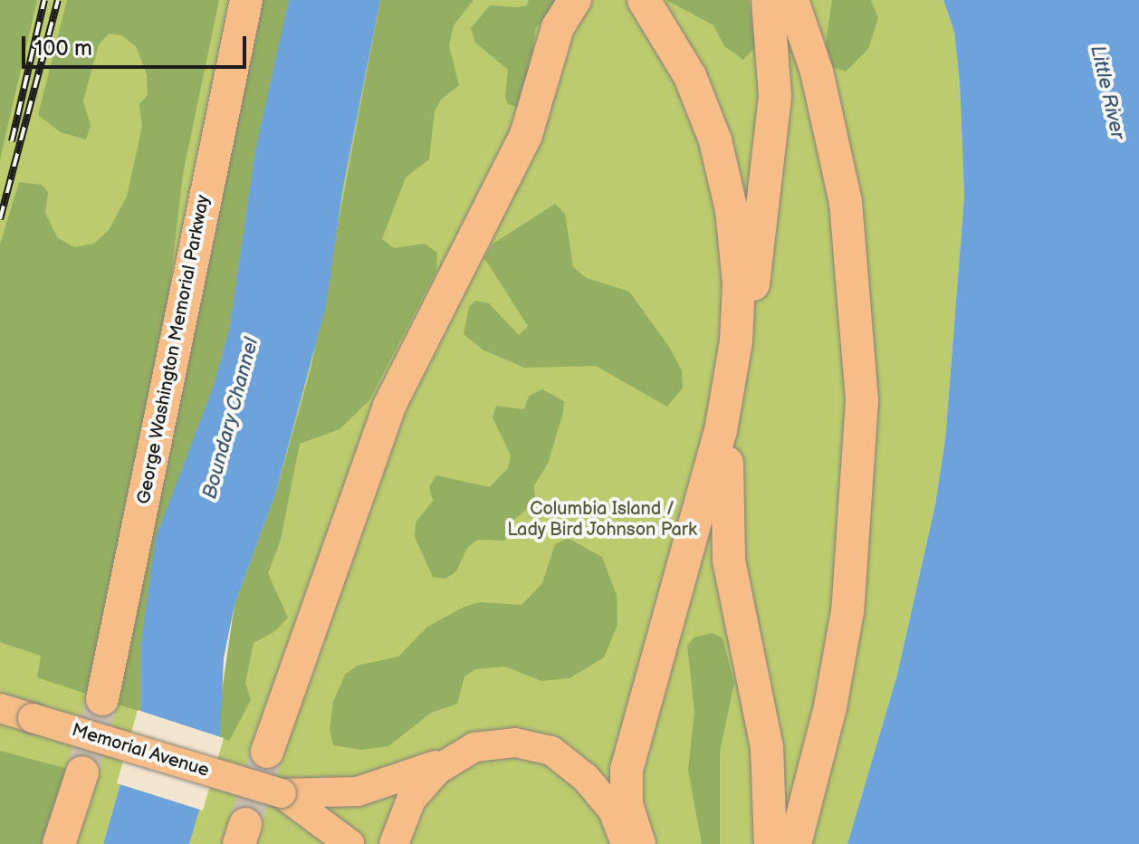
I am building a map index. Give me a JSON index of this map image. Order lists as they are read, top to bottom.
{
  "streets": {
    "highway": ["George Washington Memorial Parkway"],
    "main road": ["Memorial Avenue"]
  },
  "water": ["Little River", "Boundary Channel"],
  "parks": ["Columbia Island / Lady Bird Johnson Park"],
  "scale_bar": "100 m"
}
